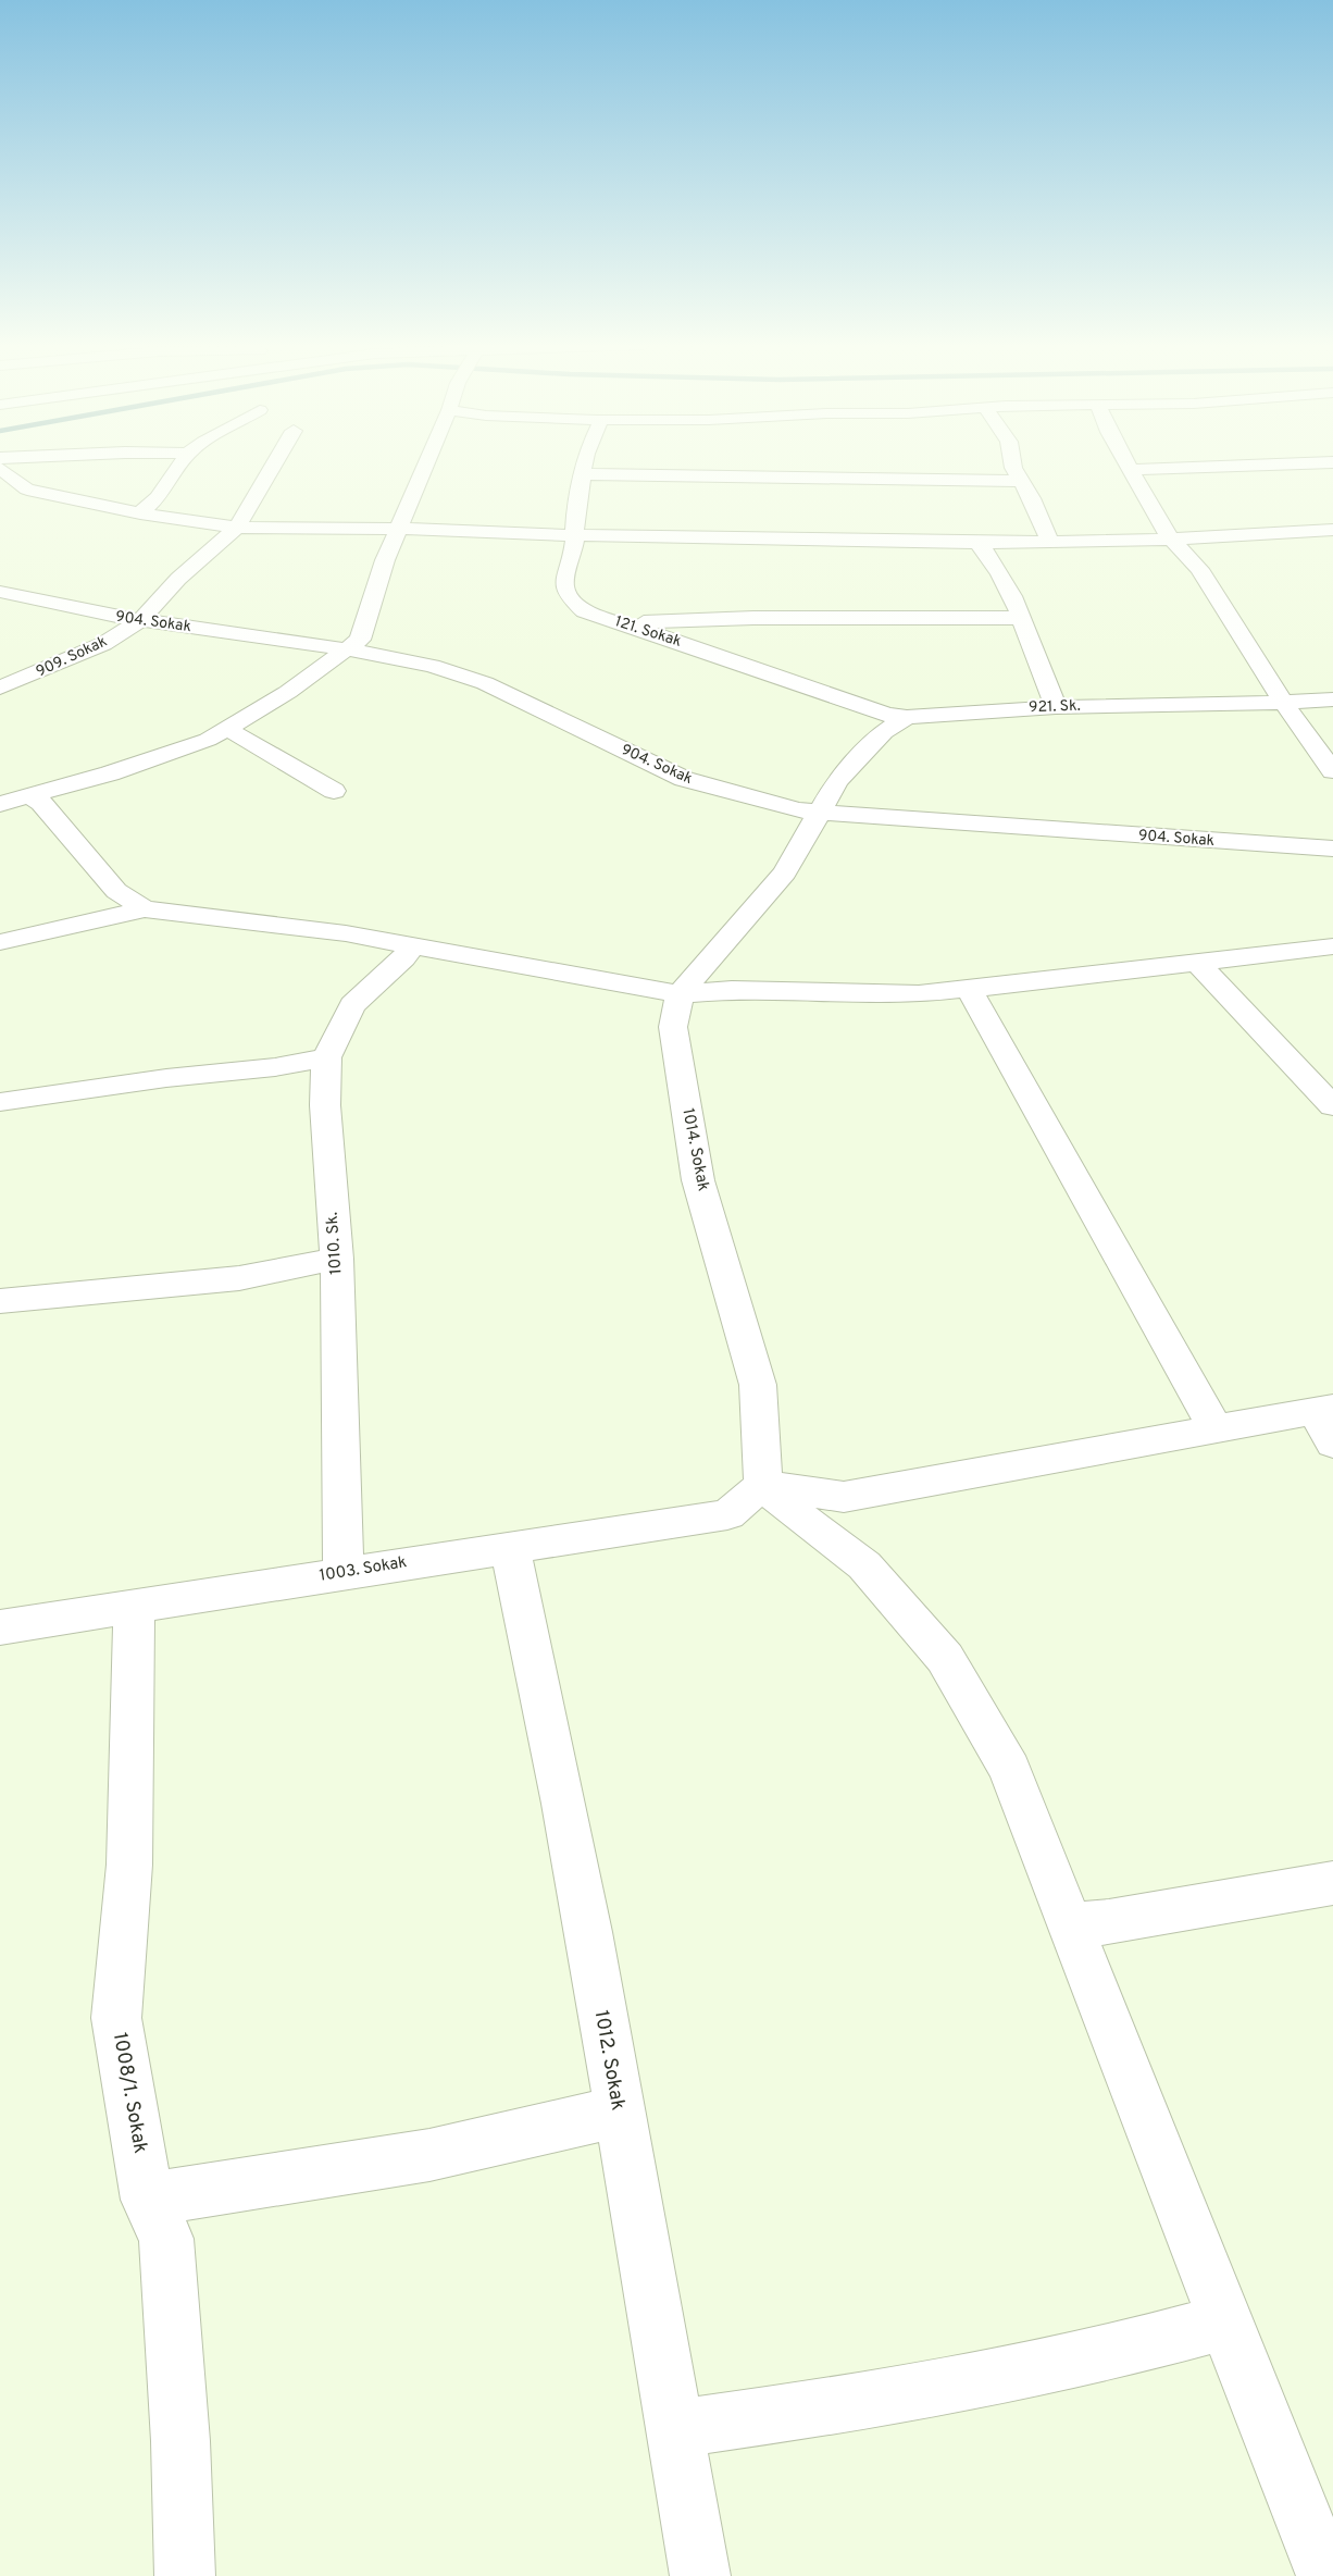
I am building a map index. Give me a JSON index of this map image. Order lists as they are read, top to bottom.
{
  "streets": {
    "street": [
      "904. Sokak",
      "121. Sokak",
      "909. Sokak",
      "921. Sk.",
      "1014. Sokak",
      "1010. Sk.",
      "1003. Sokak",
      "1012. Sokak",
      "1008/1. Sokak"
    ]
  },
  "crossings": [
    ["904. Sokak", "909. Sokak"],
    ["121. Sokak", "921. Sk."],
    ["1014. Sokak", "1003. Sokak"],
    ["1010. Sk.", "1003. Sokak"],
    ["1003. Sokak", "1012. Sokak"],
    ["1003. Sokak", "1008/1. Sokak"]
  ]
}
